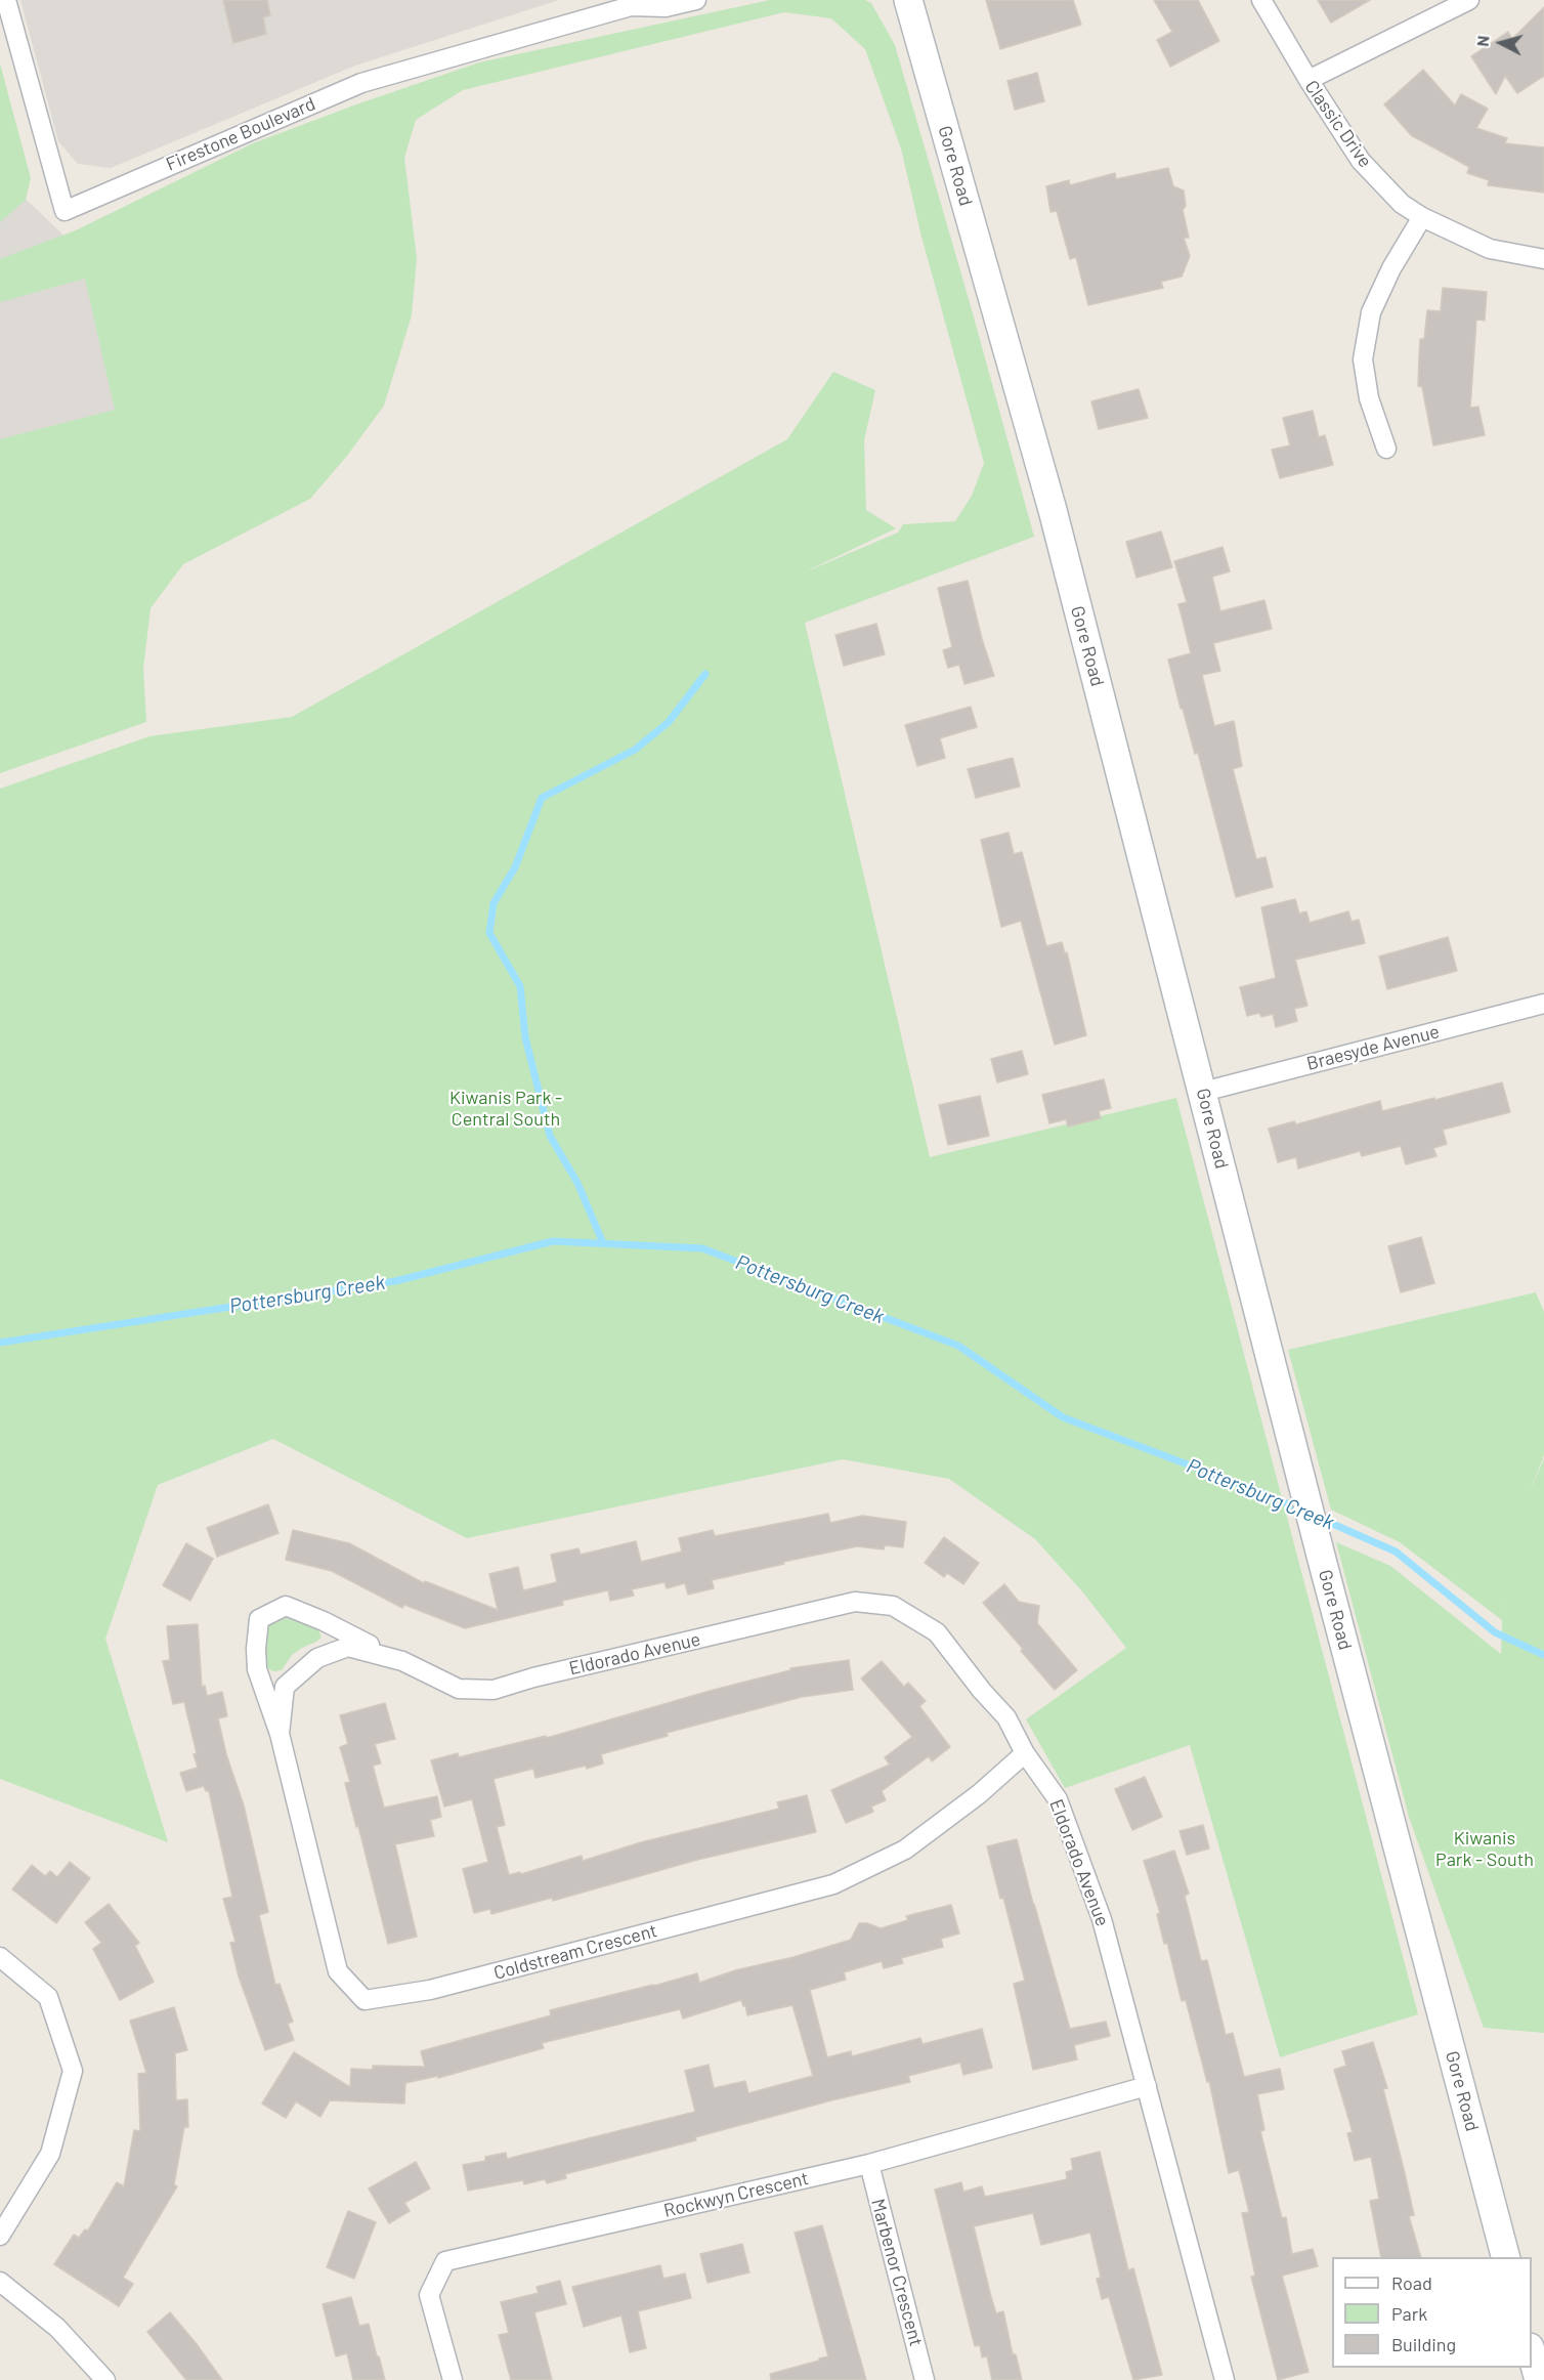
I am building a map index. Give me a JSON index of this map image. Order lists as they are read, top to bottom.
{
  "streets": {
    "main road": ["Gore Road"],
    "street": [
      "Classic Drive",
      "Firestone Boulevard",
      "Braesyde Avenue",
      "Eldorado Avenue",
      "Coldstream Crescent",
      "Rockwyn Crescent",
      "Marbenor Crescent"
    ]
  },
  "crossings": [
    ["Gore Road", "Braesyde Avenue"],
    ["Eldorado Avenue", "Coldstream Crescent"],
    ["Eldorado Avenue", "Rockwyn Crescent"],
    ["Rockwyn Crescent", "Marbenor Crescent"]
  ],
  "water": ["Pottersburg Creek"],
  "parks": ["Kiwanis Park - Central South", "Kiwanis Park - South"],
  "legend": ["Road", "Park", "Building"],
  "north": "left"
}
